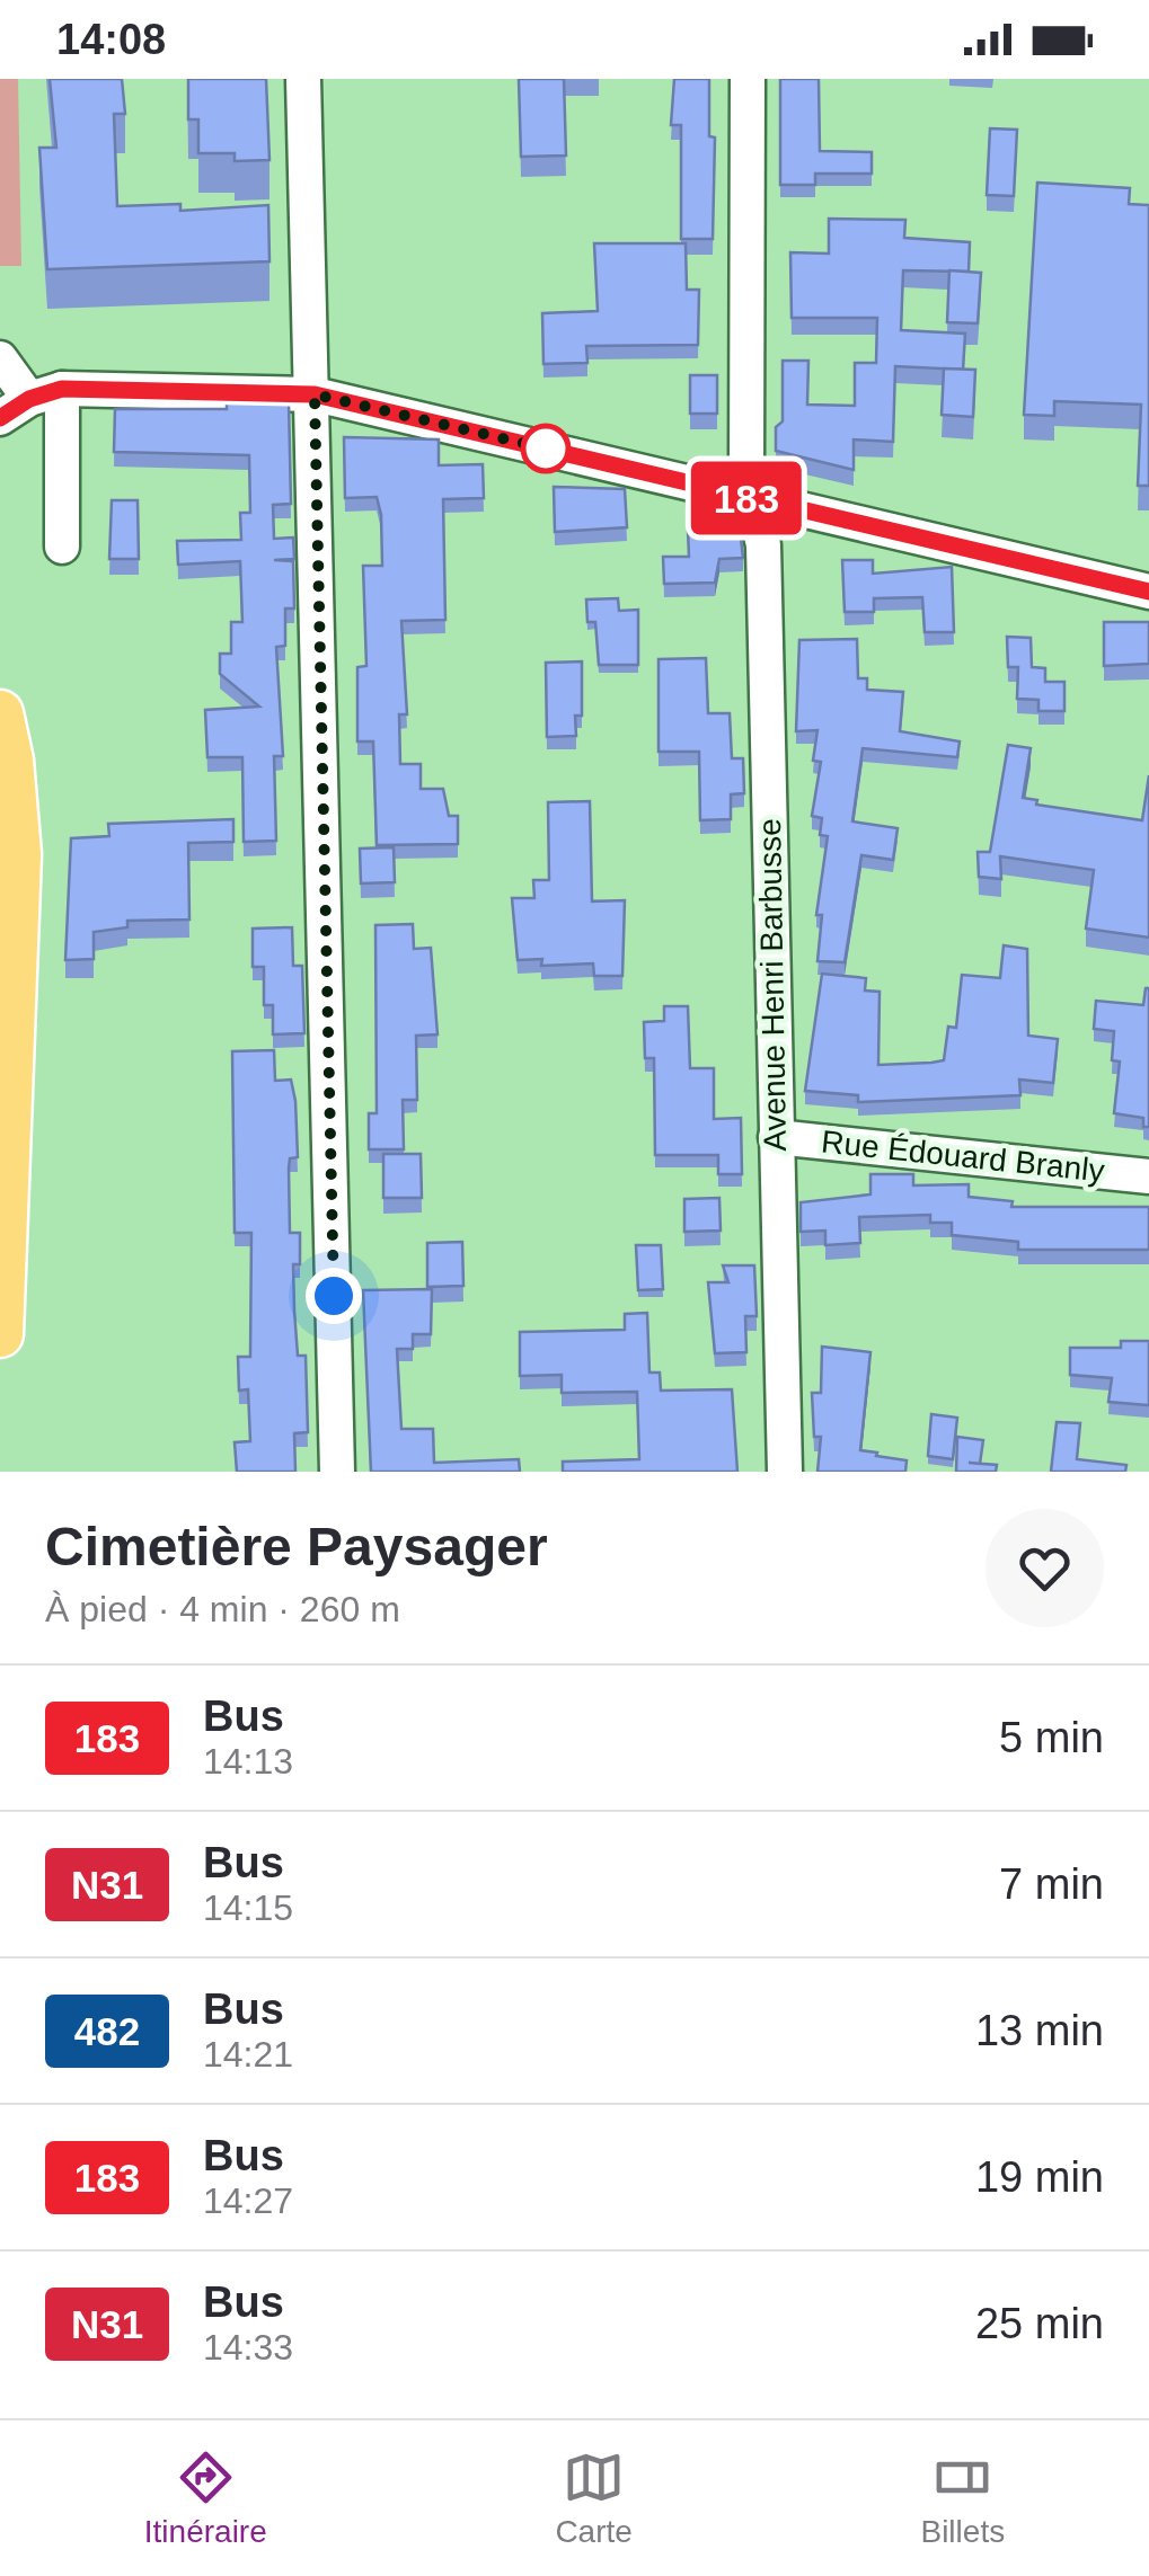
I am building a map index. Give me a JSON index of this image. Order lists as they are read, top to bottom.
{
  "streets": {
    "street": ["Avenue Henri Barbusse", "Rue Édouard Branly"]
  },
  "crossings": [
    ["Avenue Henri Barbusse", "Rue Édouard Branly"]
  ],
  "lines": ["bus line 183"],
  "page": {
    "status": "14:08",
    "on_map": "183",
    "heading": ["Cimetière Paysager", "À pied · 4 min · 260 m"],
    "list": [
      {
        "mark": "183",
        "name": "Bus",
        "note": "14:13",
        "value": "5 min"
      },
      {
        "mark": "N31",
        "name": "Bus",
        "note": "14:15",
        "value": "7 min"
      },
      {
        "mark": "482",
        "name": "Bus",
        "note": "14:21",
        "value": "13 min"
      },
      {
        "mark": "183",
        "name": "Bus",
        "note": "14:27",
        "value": "19 min"
      },
      {
        "mark": "N31",
        "name": "Bus",
        "note": "14:33",
        "value": "25 min"
      }
    ],
    "tabs": ["Itinéraire", "Carte", "Billets"]
  }
}
